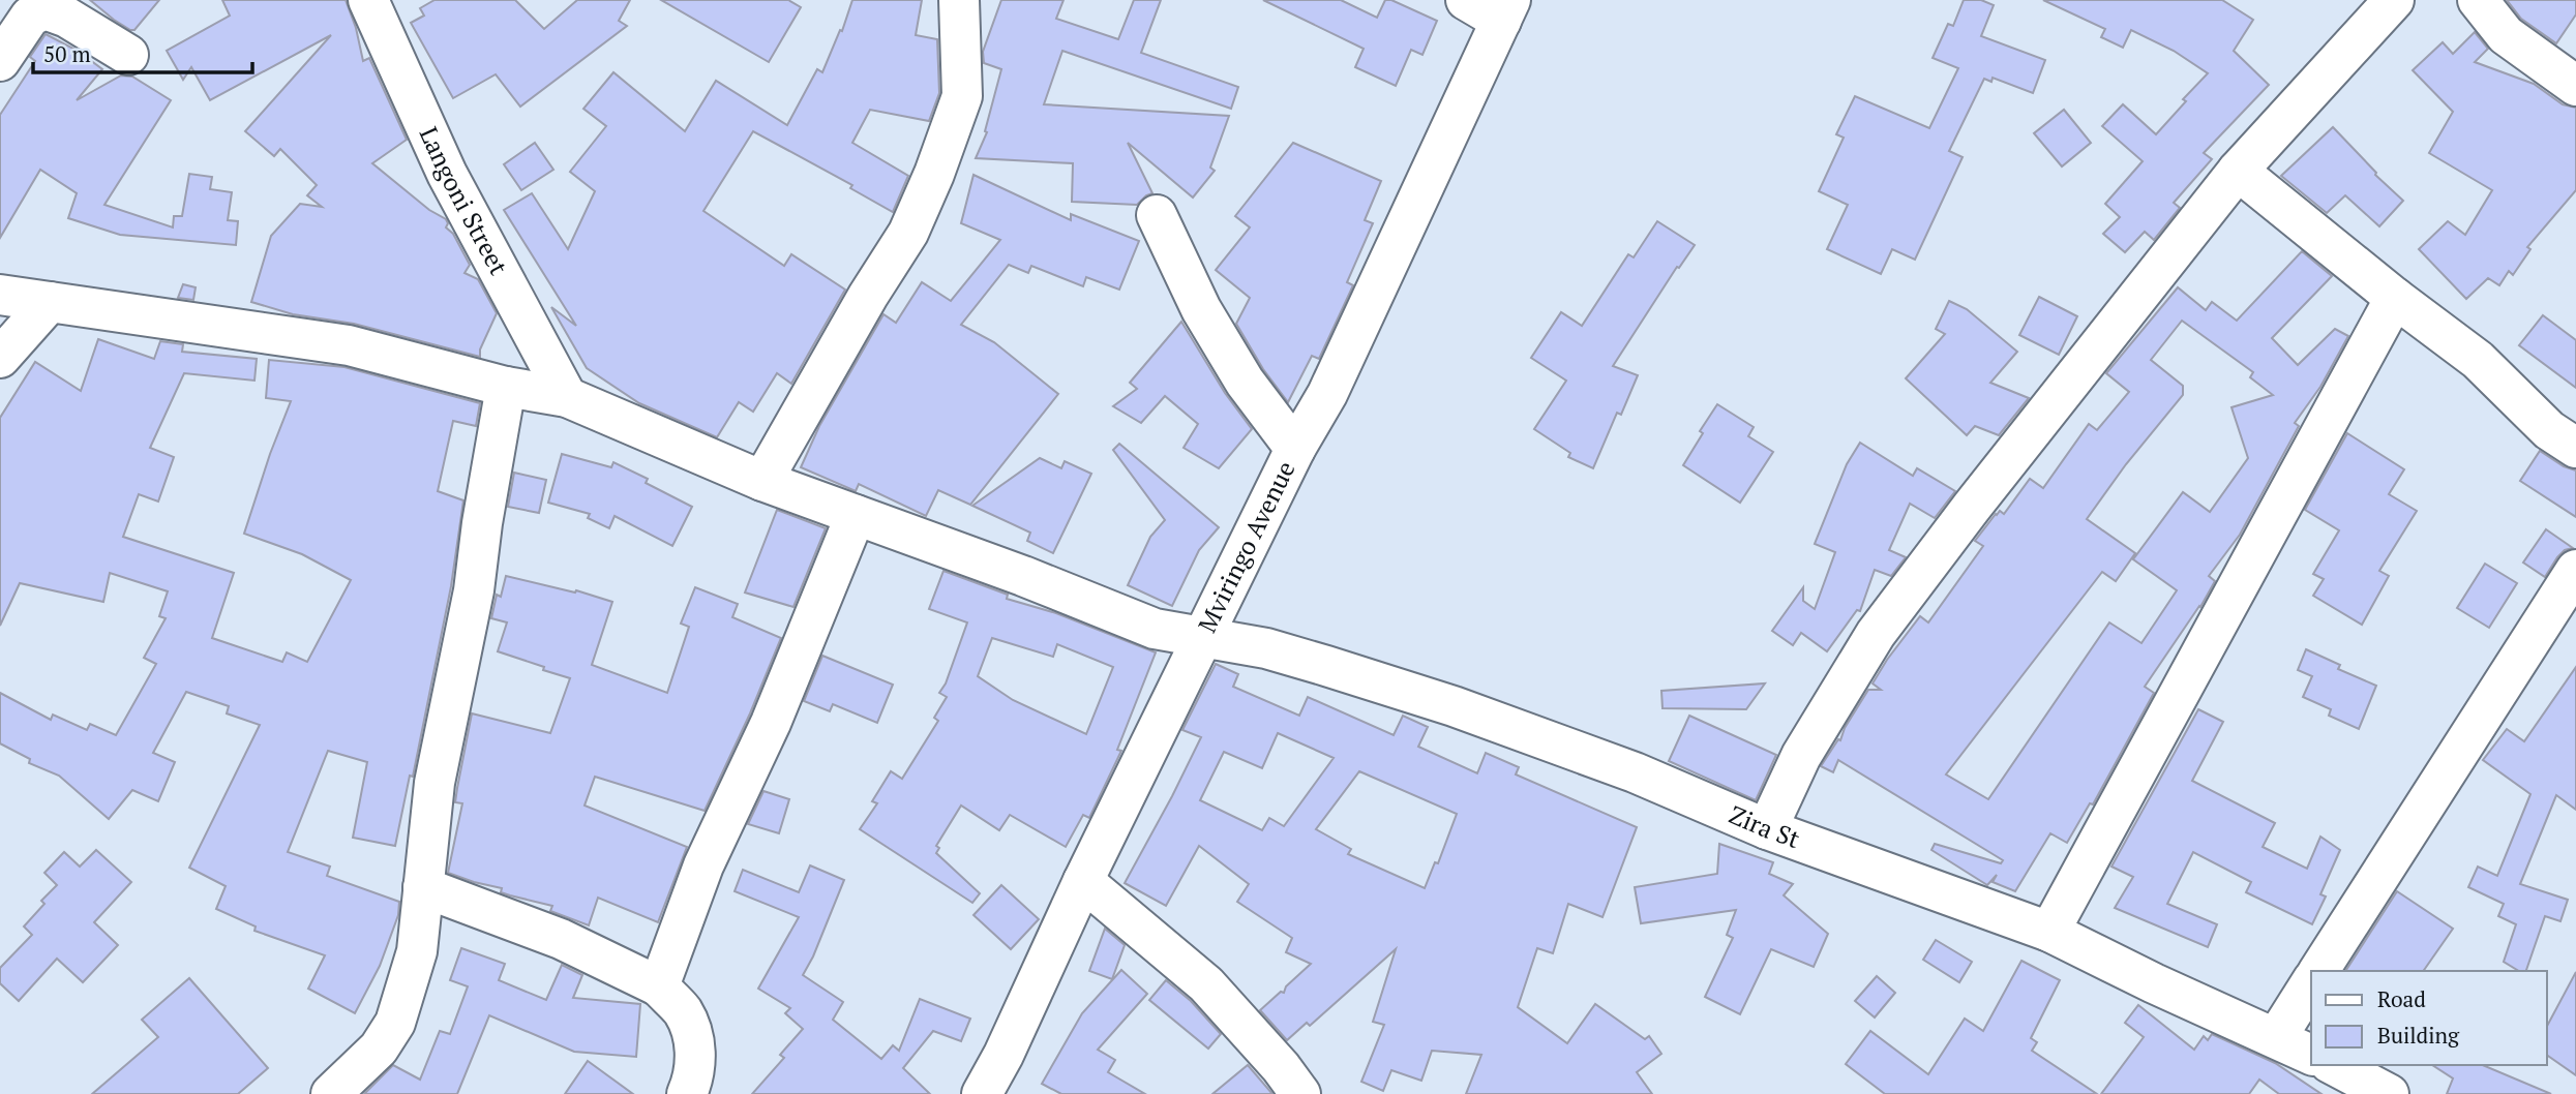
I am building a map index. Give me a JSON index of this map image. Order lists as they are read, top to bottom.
{
  "streets": {
    "street": ["Langoni Street", "Mviringo Avenue", "Zira St"]
  },
  "crossings": [
    ["Langoni Street", "Zira St"],
    ["Mviringo Avenue", "Zira St"]
  ],
  "legend": ["Road", "Building"],
  "scale_bar": "50 m"
}
